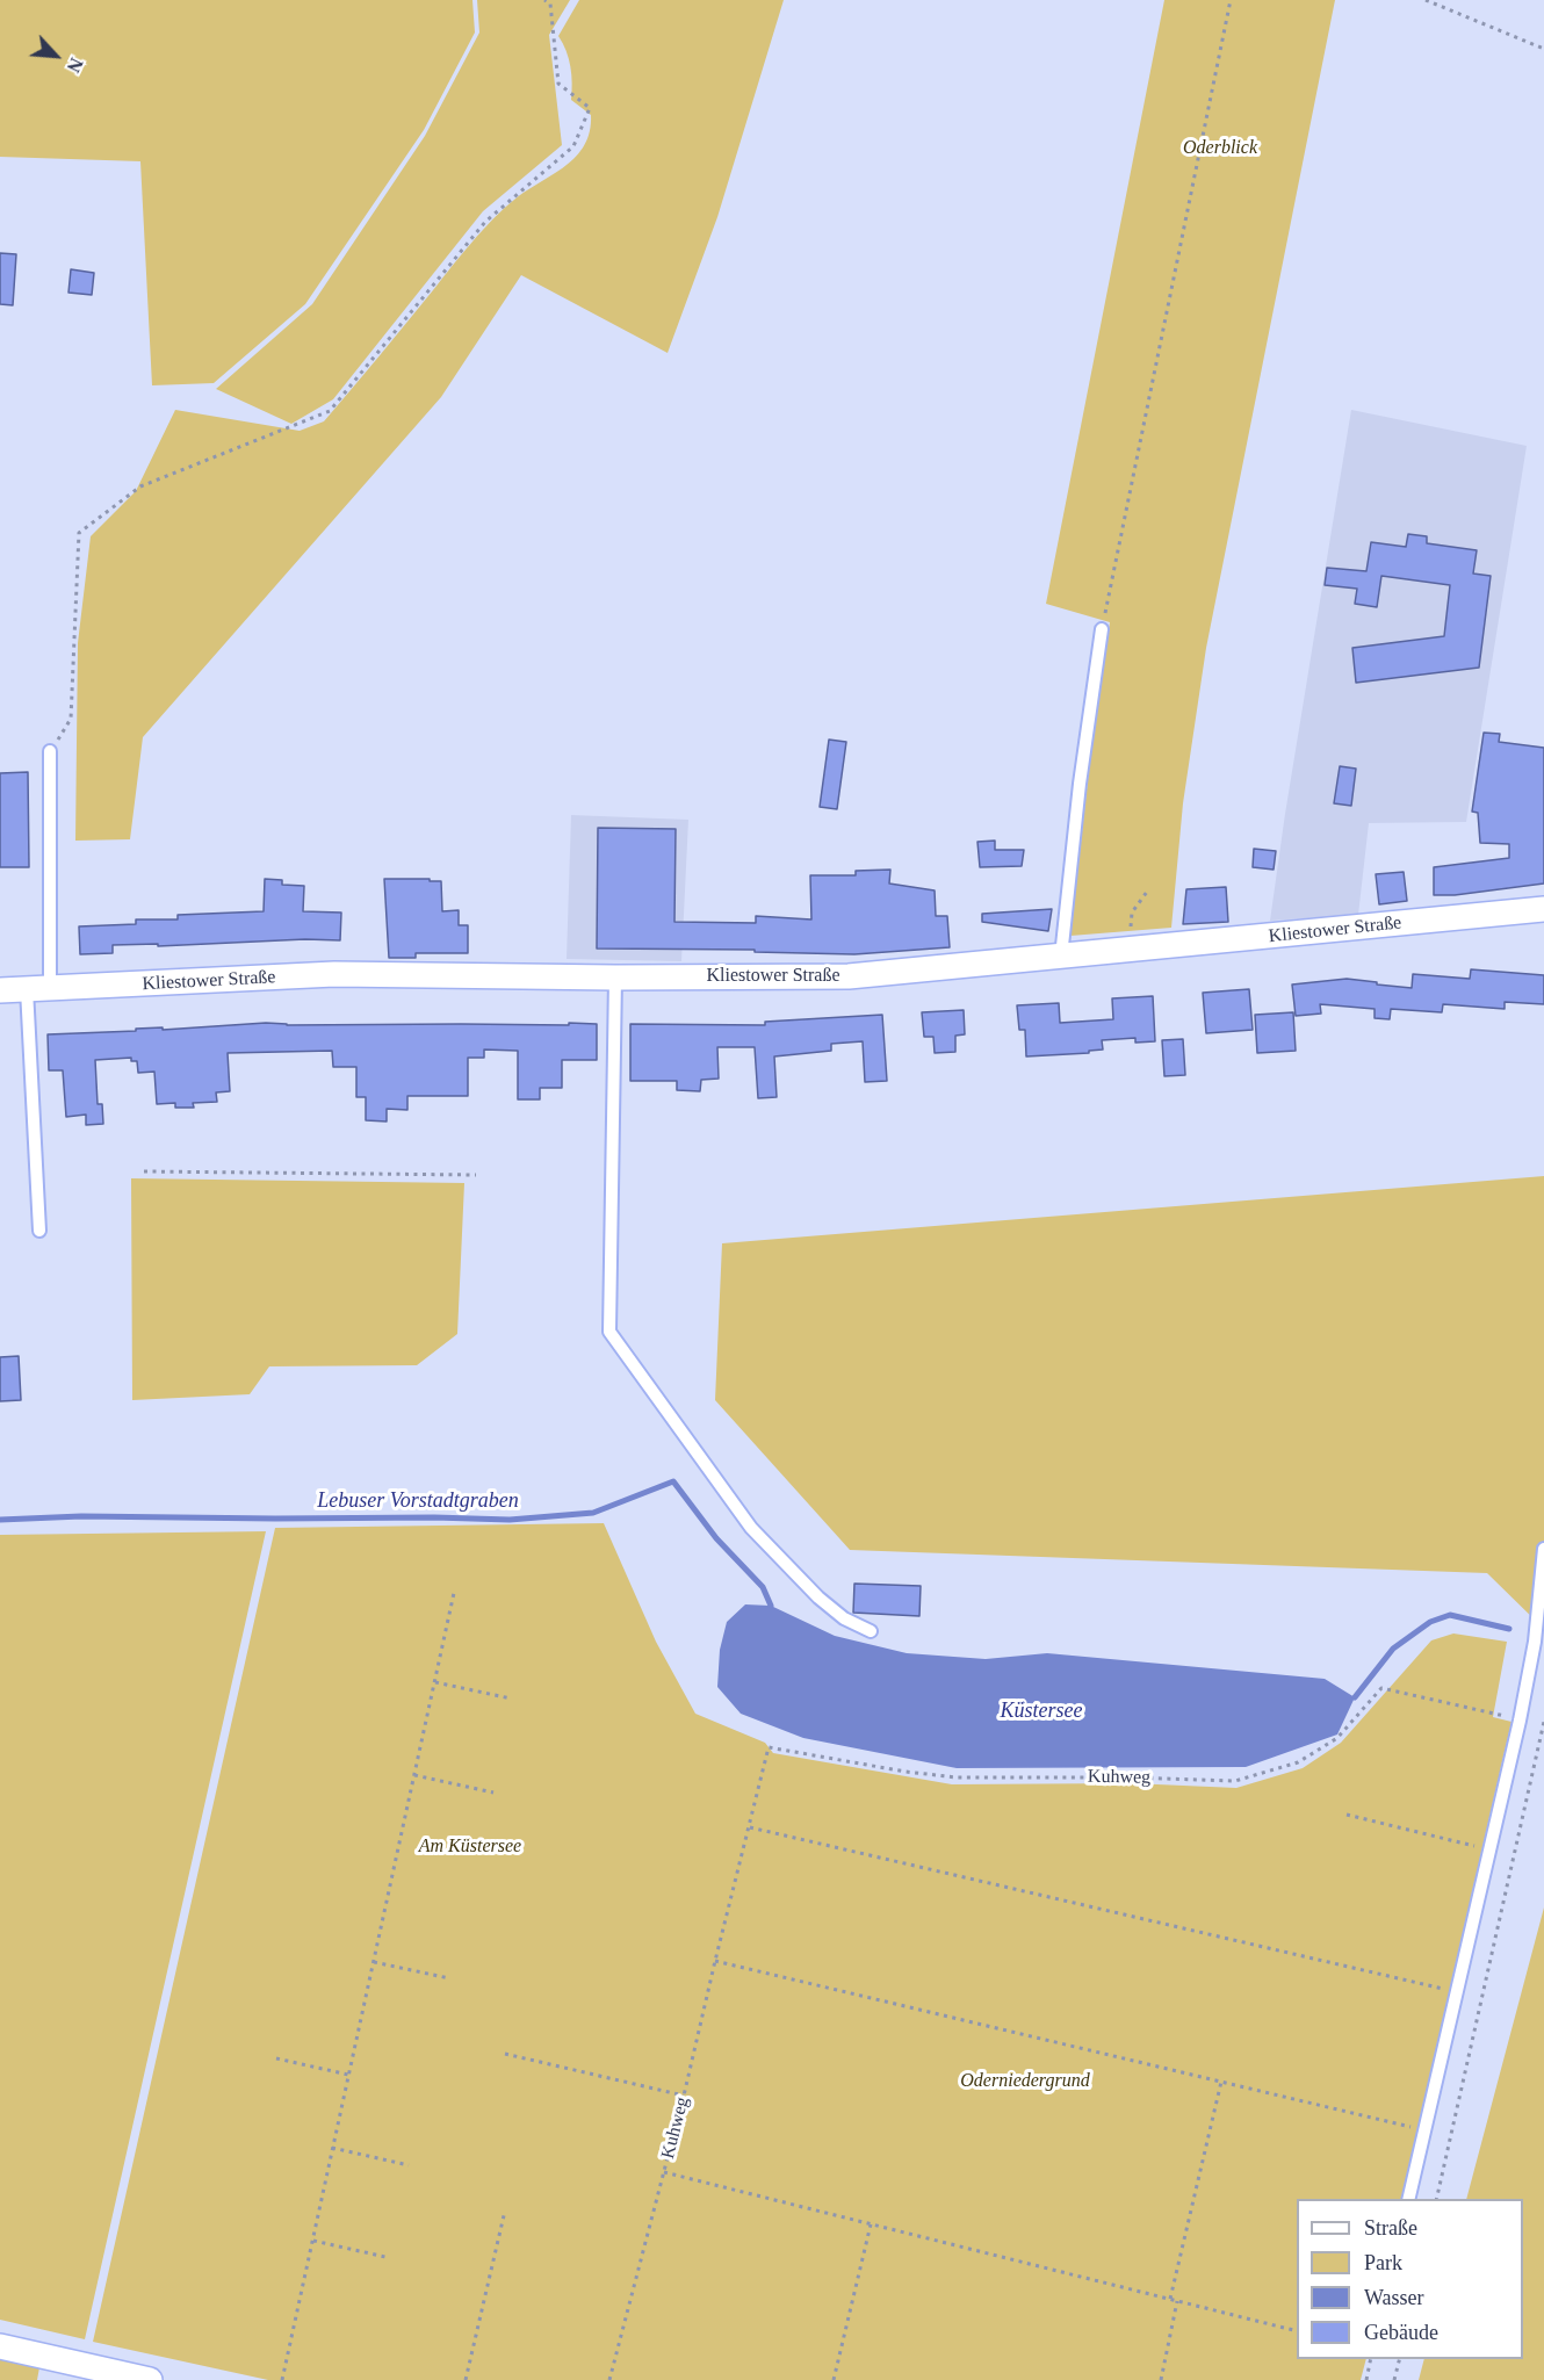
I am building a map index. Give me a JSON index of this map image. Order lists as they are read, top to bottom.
{
  "streets": {
    "street": ["Kliestower Straße"],
    "path": ["Kuhweg"]
  },
  "water": ["Lebuser Vorstadtgraben", "Küstersee"],
  "parks": ["Oderblick", "Am Küstersee", "Oderniedergrund"],
  "legend": [
    "Straße",
    "Park",
    "Wasser",
    "Gebäude"
  ],
  "north": "bottom right"
}
